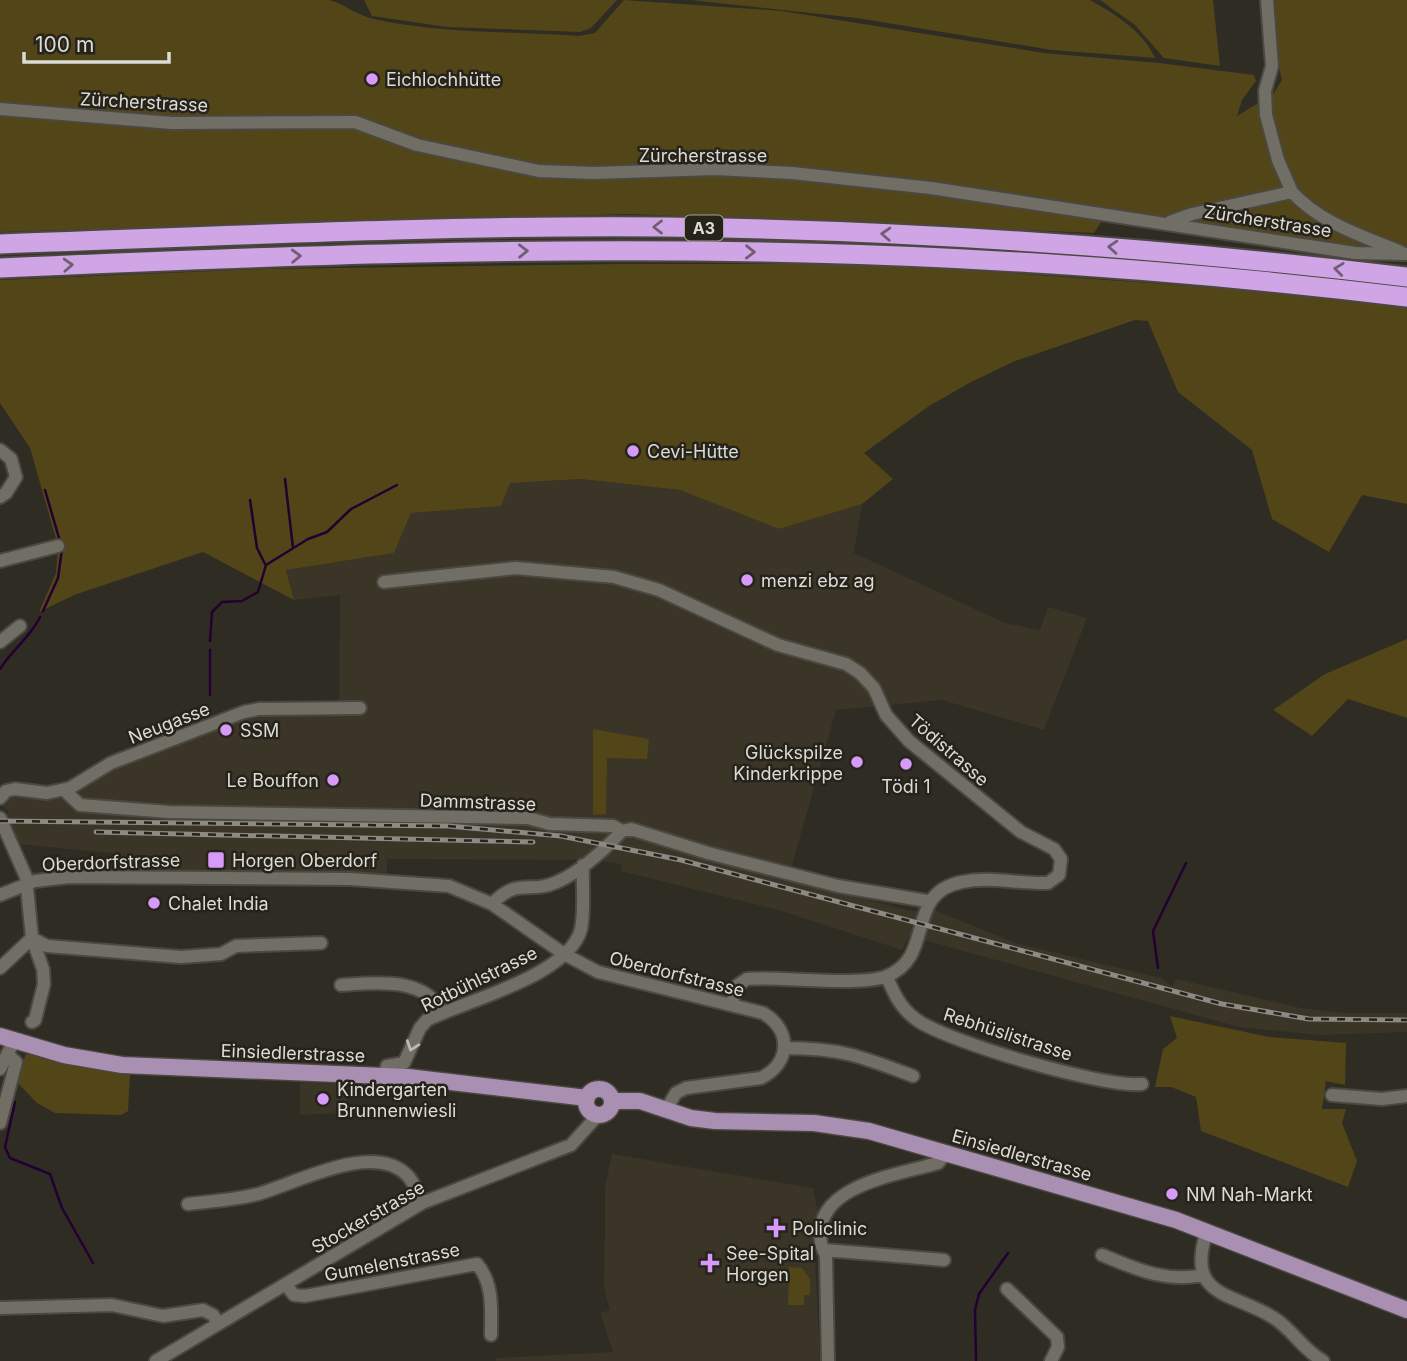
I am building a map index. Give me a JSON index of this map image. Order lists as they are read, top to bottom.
{
  "streets": {
    "highway": ["A3"],
    "main road": ["Einsiedlerstrasse"],
    "street": [
      "Zürcherstrasse",
      "Neugasse",
      "Tödistrasse",
      "Dammstrasse",
      "Oberdorfstrasse",
      "Rotbühlstrasse",
      "Rebhüslistrasse",
      "Stockerstrasse",
      "Gumelenstrasse"
    ]
  },
  "crossings": [
    ["Neugasse", "Dammstrasse"],
    ["Tödistrasse", "Dammstrasse"],
    ["Oberdorfstrasse", "Rotbühlstrasse"],
    ["Rotbühlstrasse", "Einsiedlerstrasse"],
    ["Einsiedlerstrasse", "Stockerstrasse"],
    ["Stockerstrasse", "Gumelenstrasse"]
  ],
  "places": {
    "other": [
      "Eichlochhütte",
      "Cevi-Hütte",
      "menzi ebz ag",
      "SSM",
      "Glückspilze Kinderkrippe",
      "Tödi 1",
      "Le Bouffon",
      "Chalet India",
      "Kindergarten Brunnenwiesli",
      "NM Nah-Markt"
    ],
    "transit": ["Horgen Oberdorf"],
    "health": ["Policlinic", "See-Spital Horgen"]
  },
  "scale_bar": "100 m"
}
